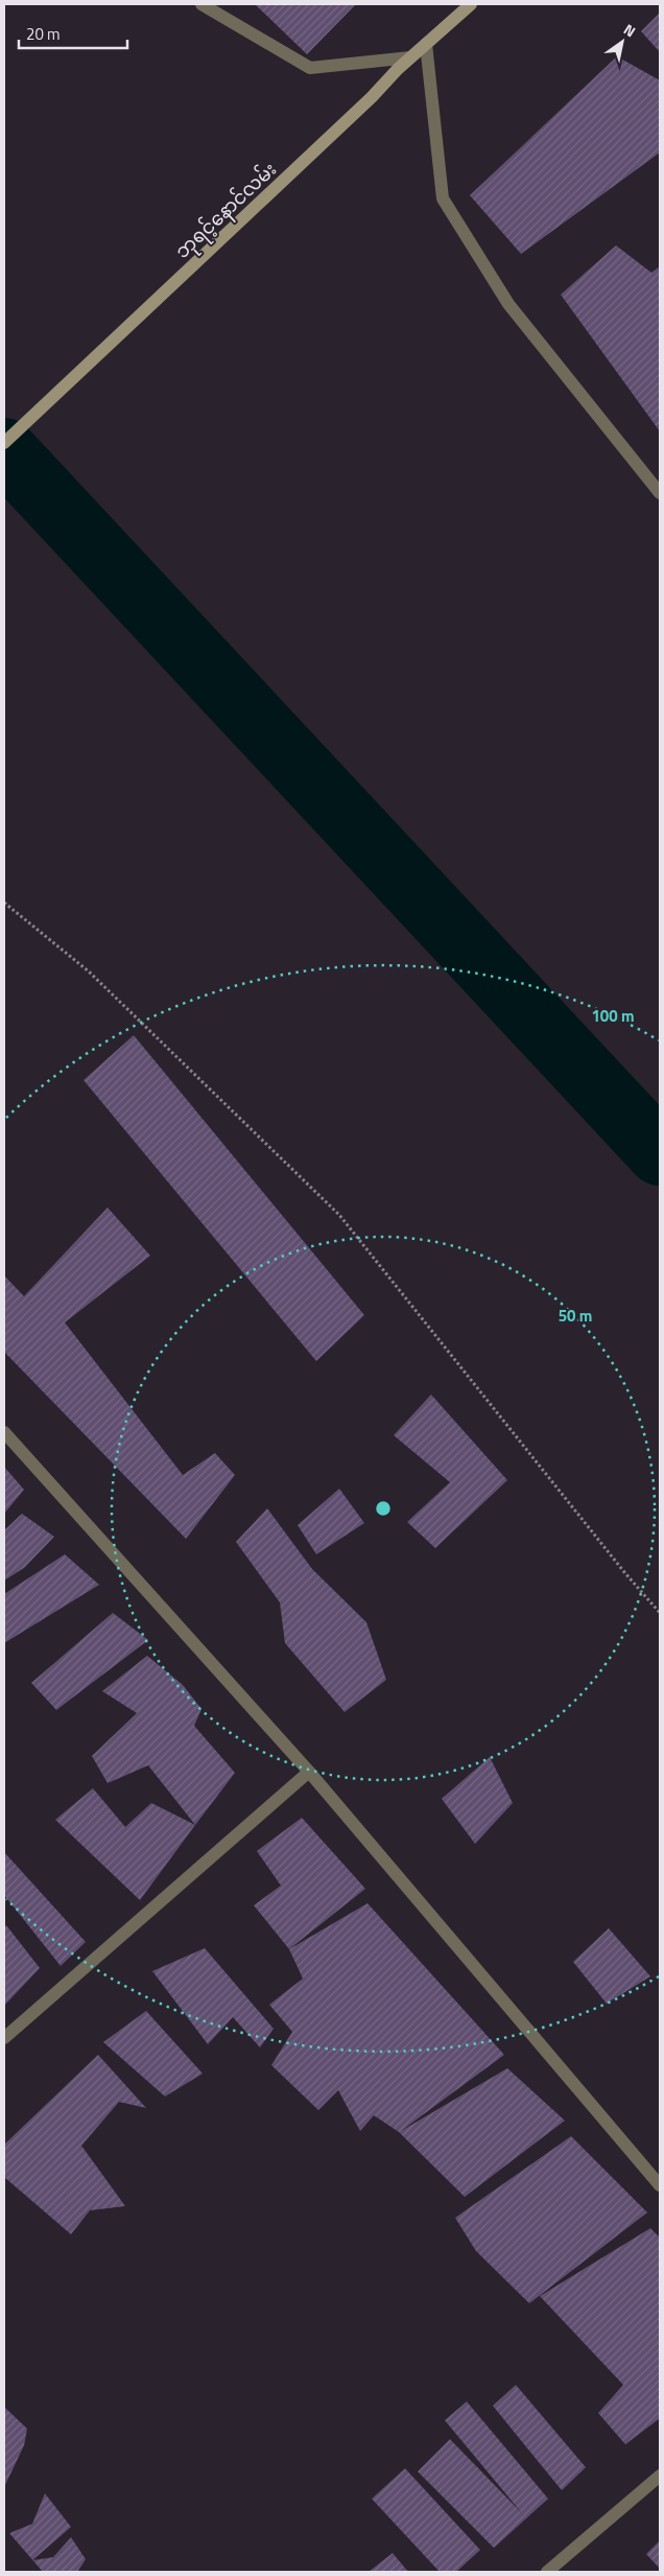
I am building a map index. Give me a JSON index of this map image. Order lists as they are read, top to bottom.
{
  "streets": {
    "street": ["ဘုရင့်နောင်လမ်း"]
  },
  "scale_bar": "20 m",
  "north": "top right",
  "rings": ["100 m", "50 m"]
}
